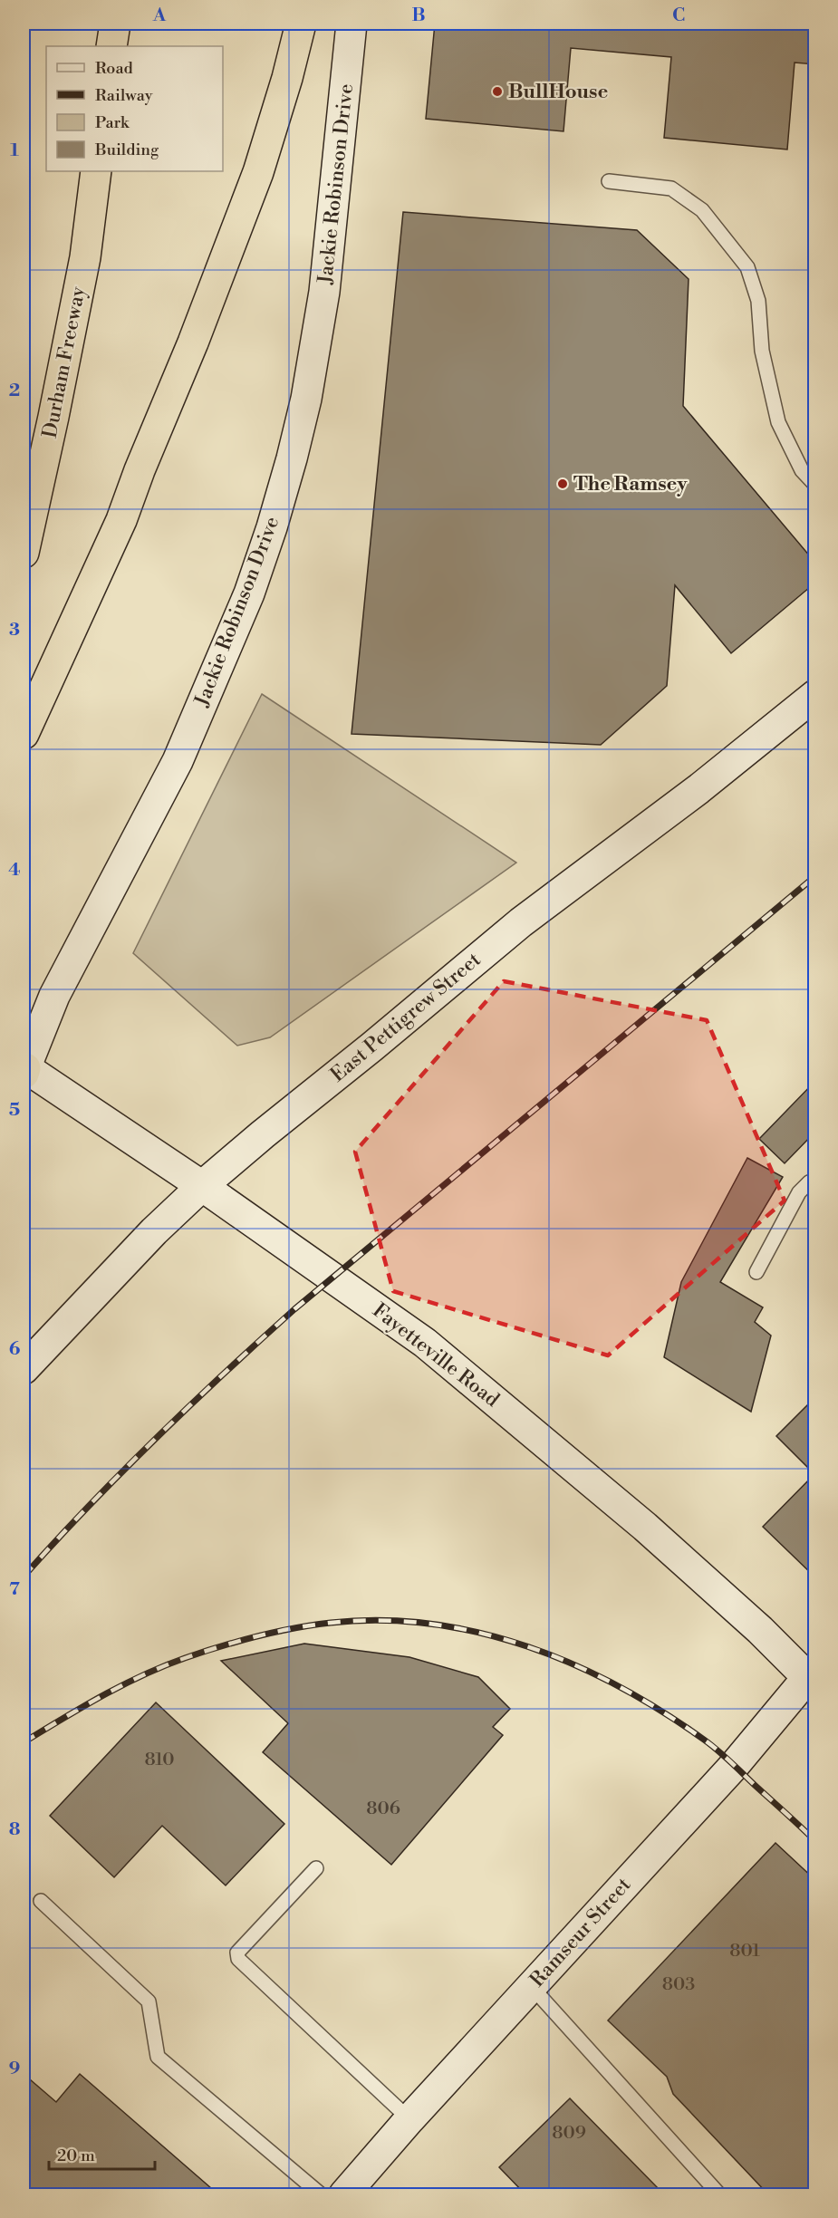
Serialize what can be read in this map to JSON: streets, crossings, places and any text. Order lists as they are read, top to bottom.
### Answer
{
  "streets": {
    "highway": ["Durham Freeway"],
    "street": [
      "Jackie Robinson Drive",
      "East Pettigrew Street",
      "Fayetteville Road",
      "Ramseur Street"
    ]
  },
  "crossings": [
    ["Jackie Robinson Drive", "Fayetteville Road"],
    ["East Pettigrew Street", "Fayetteville Road"],
    ["Fayetteville Road", "Ramseur Street"]
  ],
  "places": ["BullHouse", "The Ramsey"],
  "house_numbers": [
    "810",
    "806",
    "801",
    "803",
    "809"
  ],
  "legend": [
    "Road",
    "Railway",
    "Park",
    "Building"
  ],
  "scale_bar": "20 m",
  "grid": {
    "columns": ["A", "B", "C"],
    "rows": [
      "1",
      "2",
      "3",
      "4",
      "5",
      "6",
      "7",
      "8",
      "9"
    ]
  }
}
